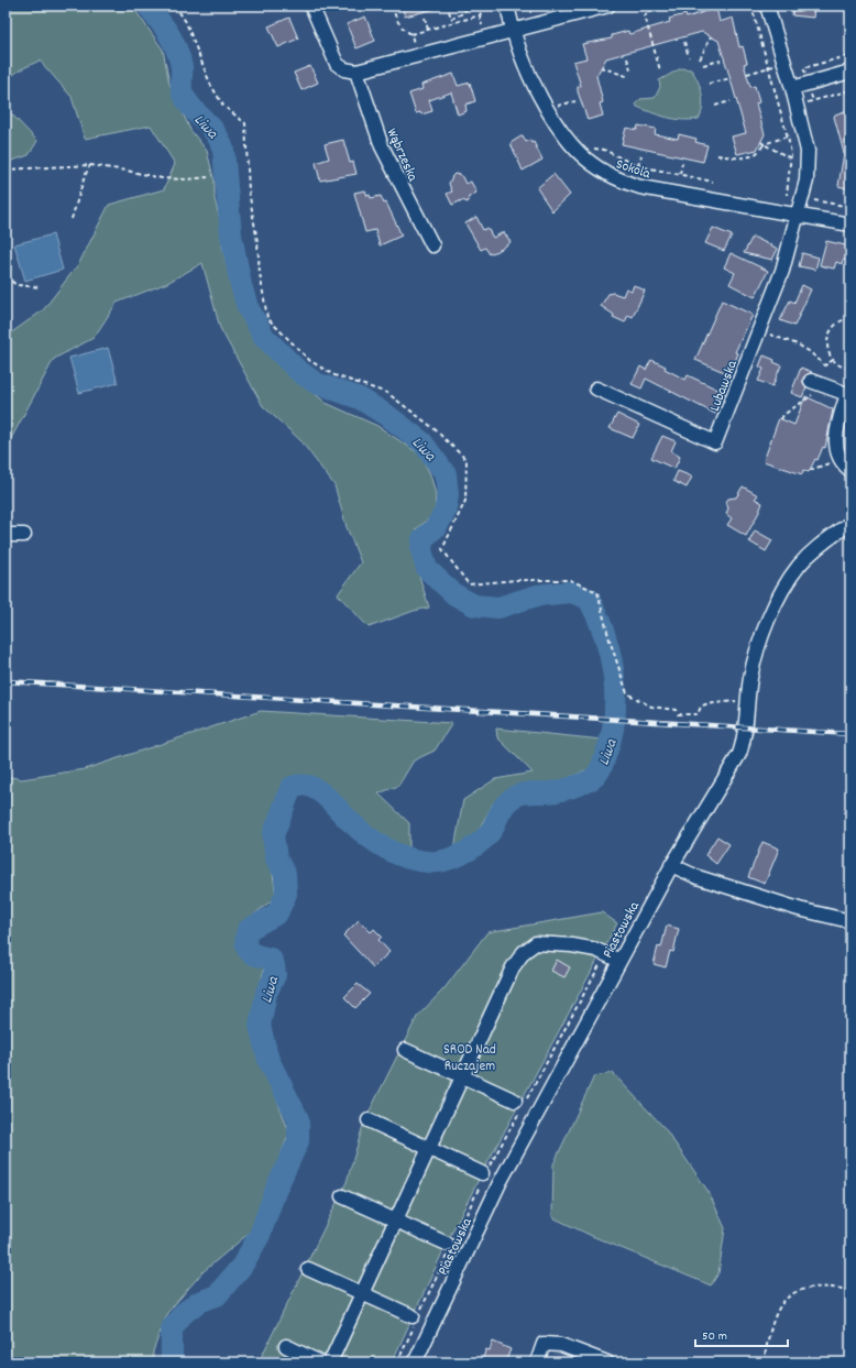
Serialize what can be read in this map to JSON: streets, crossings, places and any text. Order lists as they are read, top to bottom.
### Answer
{
  "streets": {
    "street": [
      "Wąbrzeska",
      "Sokola",
      "Lubawska",
      "Piastowska"
    ]
  },
  "crossings": [
    ["Sokola", "Lubawska"]
  ],
  "water": ["Liwa"],
  "parks": ["SROD Nad Ruczajem"],
  "scale_bar": "50 m"
}
